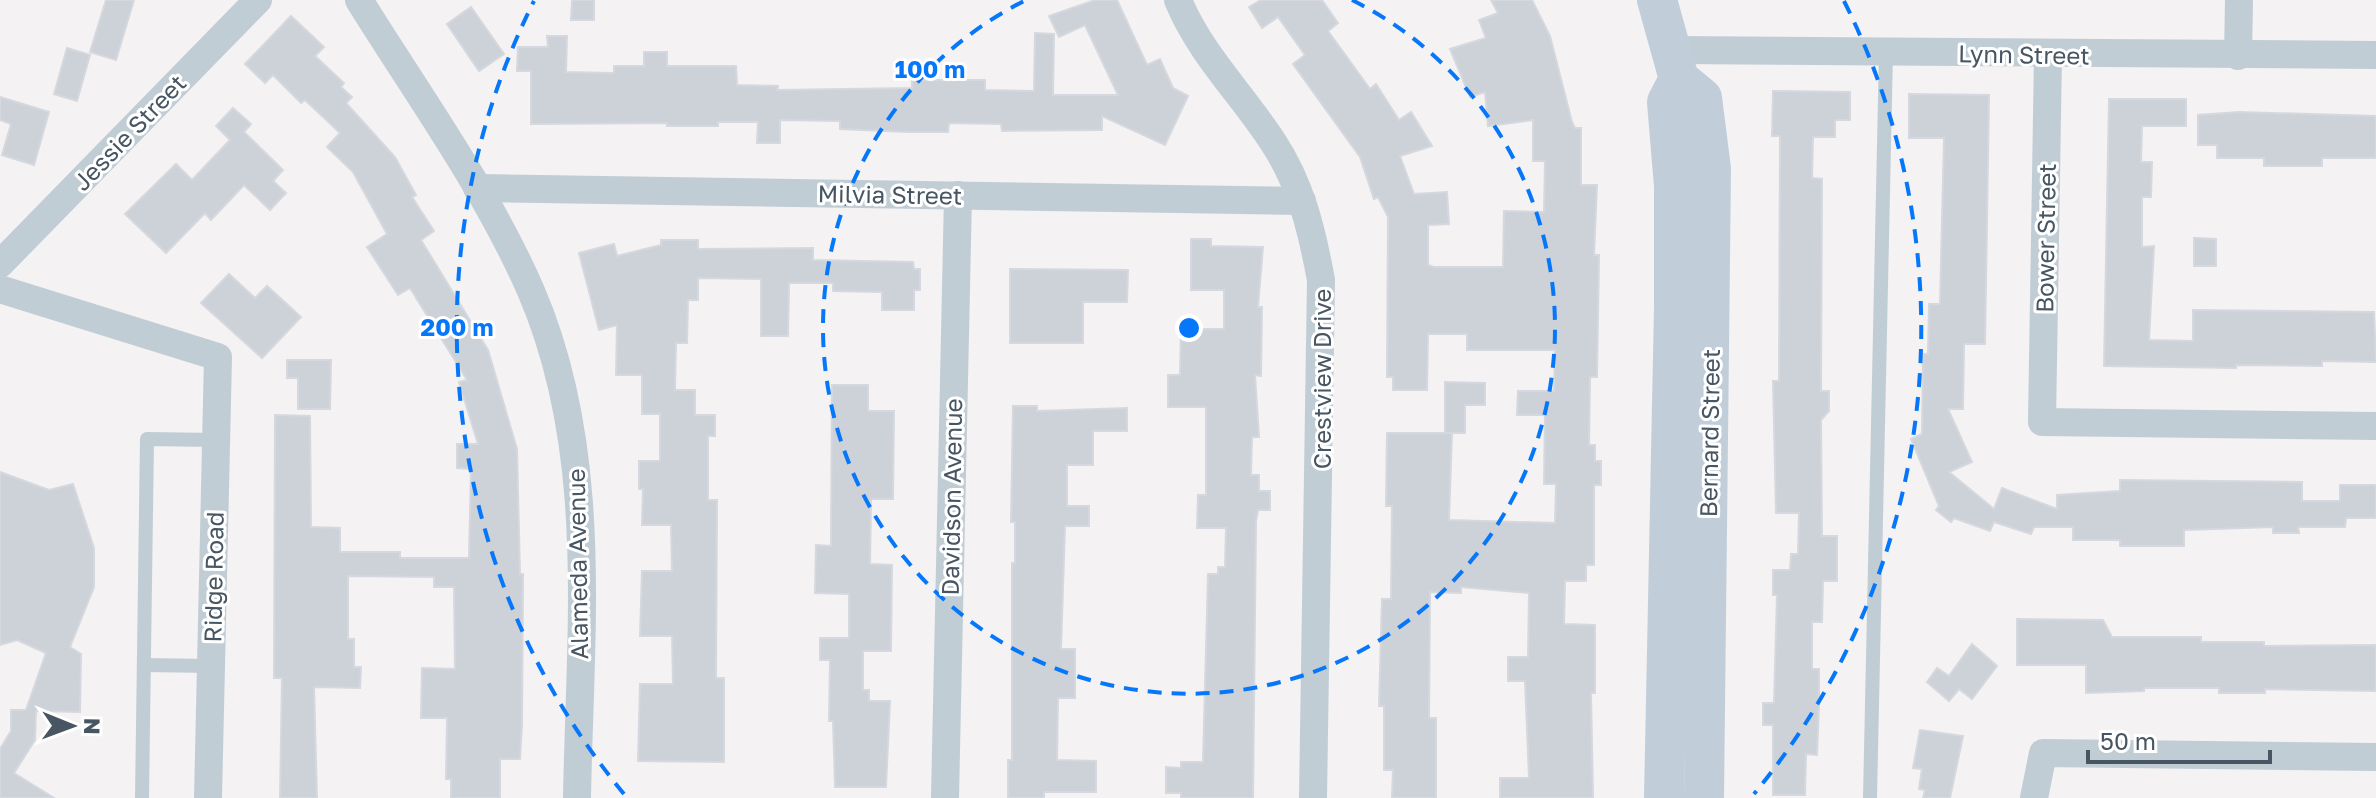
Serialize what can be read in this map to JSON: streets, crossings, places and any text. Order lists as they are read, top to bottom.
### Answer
{
  "streets": {
    "street": [
      "Lynn Street",
      "Jessie Street",
      "Milvia Street",
      "Bower Street",
      "Crestview Drive",
      "Bernard Street",
      "Davidson Avenue",
      "Alameda Avenue",
      "Ridge Road"
    ]
  },
  "crossings": [
    ["Lynn Street", "Bower Street"],
    ["Lynn Street", "Bernard Street"],
    ["Milvia Street", "Crestview Drive"],
    ["Milvia Street", "Davidson Avenue"],
    ["Milvia Street", "Alameda Avenue"]
  ],
  "scale_bar": "50 m",
  "north": "right",
  "rings": ["100 m", "200 m"]
}
